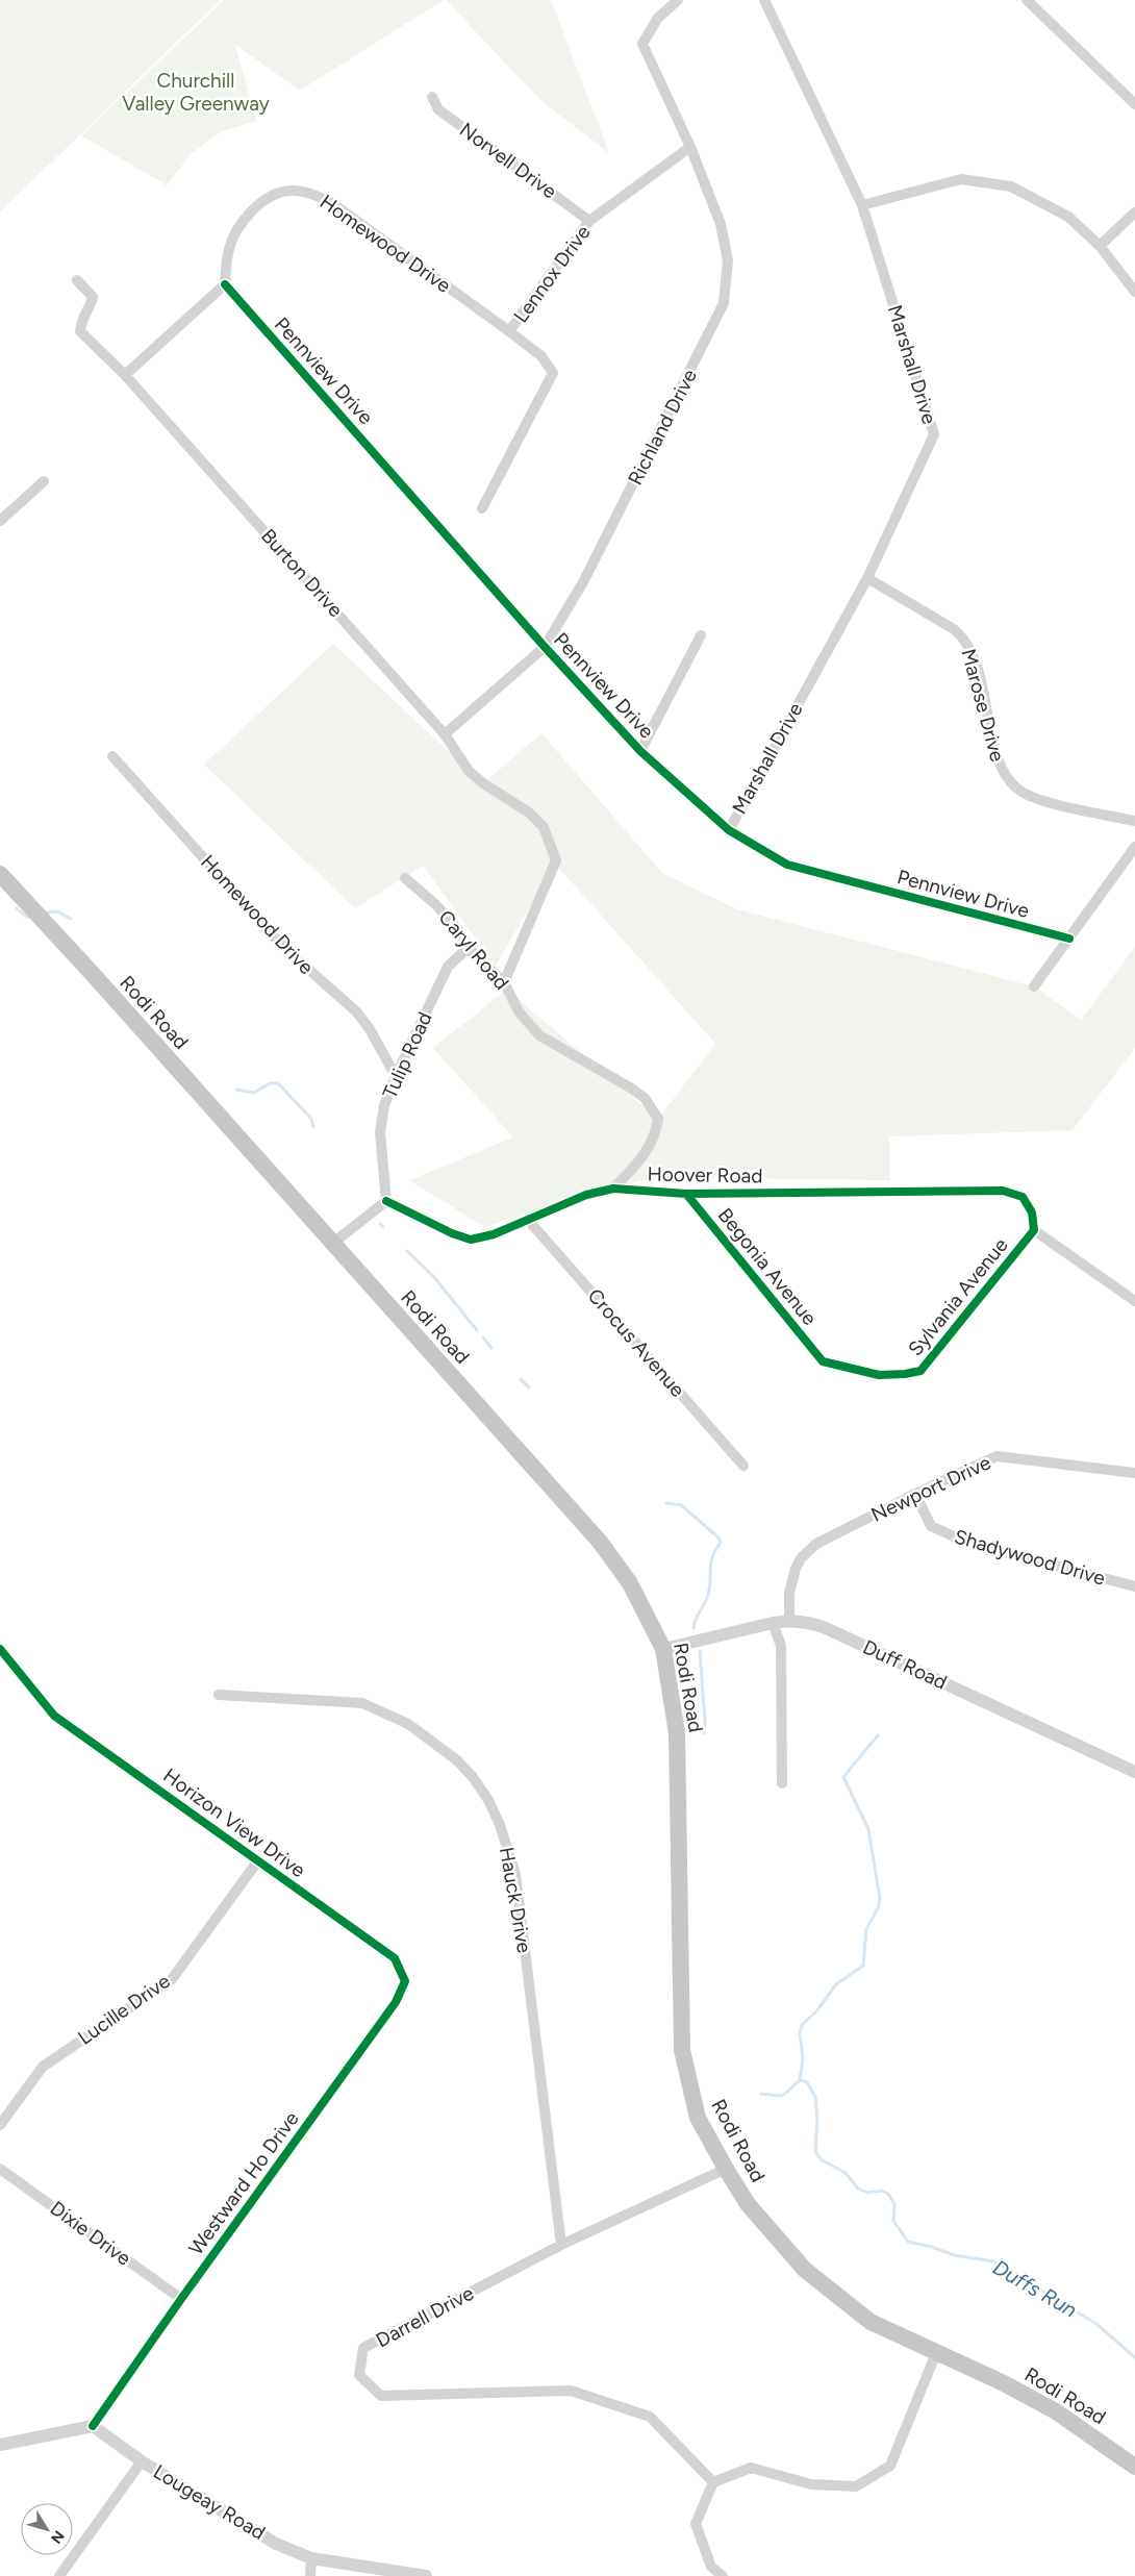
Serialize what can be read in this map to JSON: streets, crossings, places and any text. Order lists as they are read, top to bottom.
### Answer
{
  "streets": {
    "main road": ["Rodi Road"],
    "street": [
      "Norvell Drive",
      "Homewood Drive",
      "Lennox Drive",
      "Marshall Drive",
      "Pennview Drive",
      "Richland Drive",
      "Burton Drive",
      "Marose Drive",
      "Caryl Road",
      "Tulip Road",
      "Hoover Road",
      "Begonia Avenue",
      "Sylvania Avenue",
      "Crocus Avenue",
      "Newport Drive",
      "Shadywood Drive",
      "Duff Road",
      "Horizon View Drive",
      "Hauck Drive",
      "Lucille Drive",
      "Westward Ho Drive",
      "Dixie Drive",
      "Darrell Drive",
      "Lougeay Road"
    ]
  },
  "crossings": [
    ["Norvell Drive", "Lennox Drive"],
    ["Homewood Drive", "Lennox Drive"],
    ["Homewood Drive", "Pennview Drive"],
    ["Homewood Drive", "Tulip Road"],
    ["Lennox Drive", "Richland Drive"],
    ["Marshall Drive", "Pennview Drive"],
    ["Marshall Drive", "Marose Drive"],
    ["Pennview Drive", "Richland Drive"],
    ["Richland Drive", "Burton Drive"],
    ["Burton Drive", "Caryl Road"],
    ["Caryl Road", "Tulip Road"],
    ["Caryl Road", "Hoover Road"],
    ["Rodi Road", "Duff Road"],
    ["Rodi Road", "Darrell Drive"],
    ["Tulip Road", "Hoover Road"],
    ["Hoover Road", "Begonia Avenue"],
    ["Hoover Road", "Sylvania Avenue"],
    ["Hoover Road", "Crocus Avenue"],
    ["Begonia Avenue", "Sylvania Avenue"],
    ["Newport Drive", "Shadywood Drive"],
    ["Newport Drive", "Duff Road"],
    ["Horizon View Drive", "Lucille Drive"],
    ["Horizon View Drive", "Westward Ho Drive"],
    ["Hauck Drive", "Darrell Drive"],
    ["Westward Ho Drive", "Dixie Drive"],
    ["Westward Ho Drive", "Lougeay Road"]
  ],
  "water": ["Duffs Run"],
  "parks": ["Churchill Valley Greenway"],
  "north": "bottom right"
}
